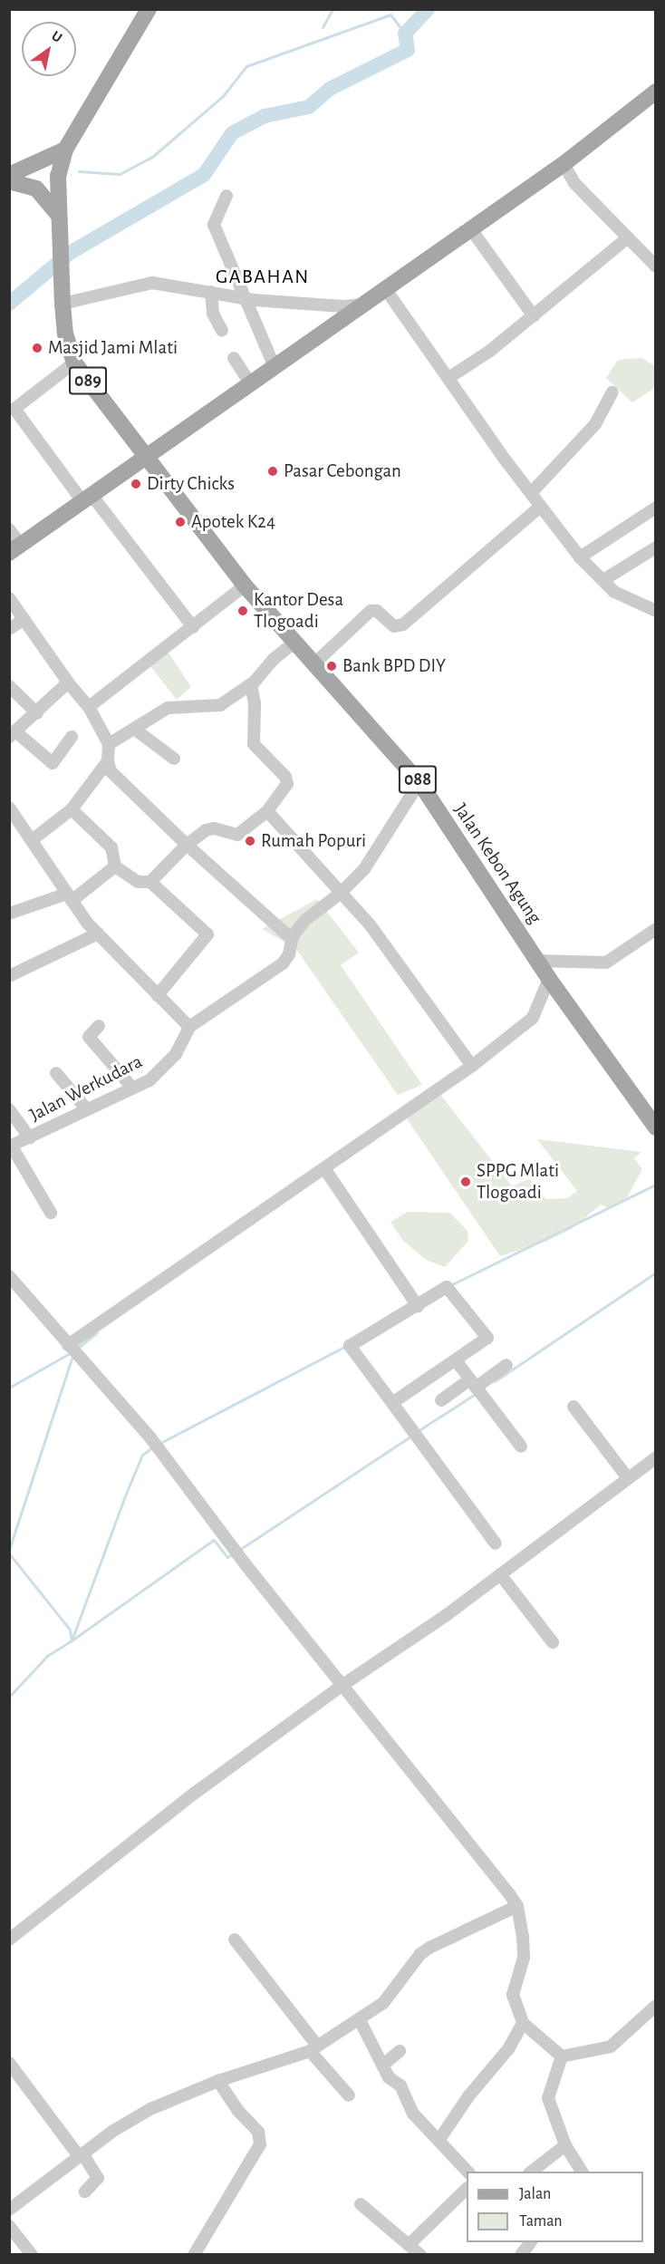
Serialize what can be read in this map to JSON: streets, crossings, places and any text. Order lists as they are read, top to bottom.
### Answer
{
  "streets": {
    "main road": ["089", "088", "Jalan Kebon Agung"],
    "street": ["Jalan Werkudara"]
  },
  "crossings": [
    ["089", "Jalan Kebon Agung"]
  ],
  "districts": ["GABAHAN"],
  "places": [
    "Masjid Jami Mlati",
    "Pasar Cebongan",
    "Dirty Chicks",
    "Apotek K24",
    "Kantor Desa Tlogoadi",
    "Bank BPD DIY",
    "Rumah Popuri",
    "SPPG Mlati Tlogoadi"
  ],
  "legend": ["Jalan", "Taman"],
  "north": "top right"
}
